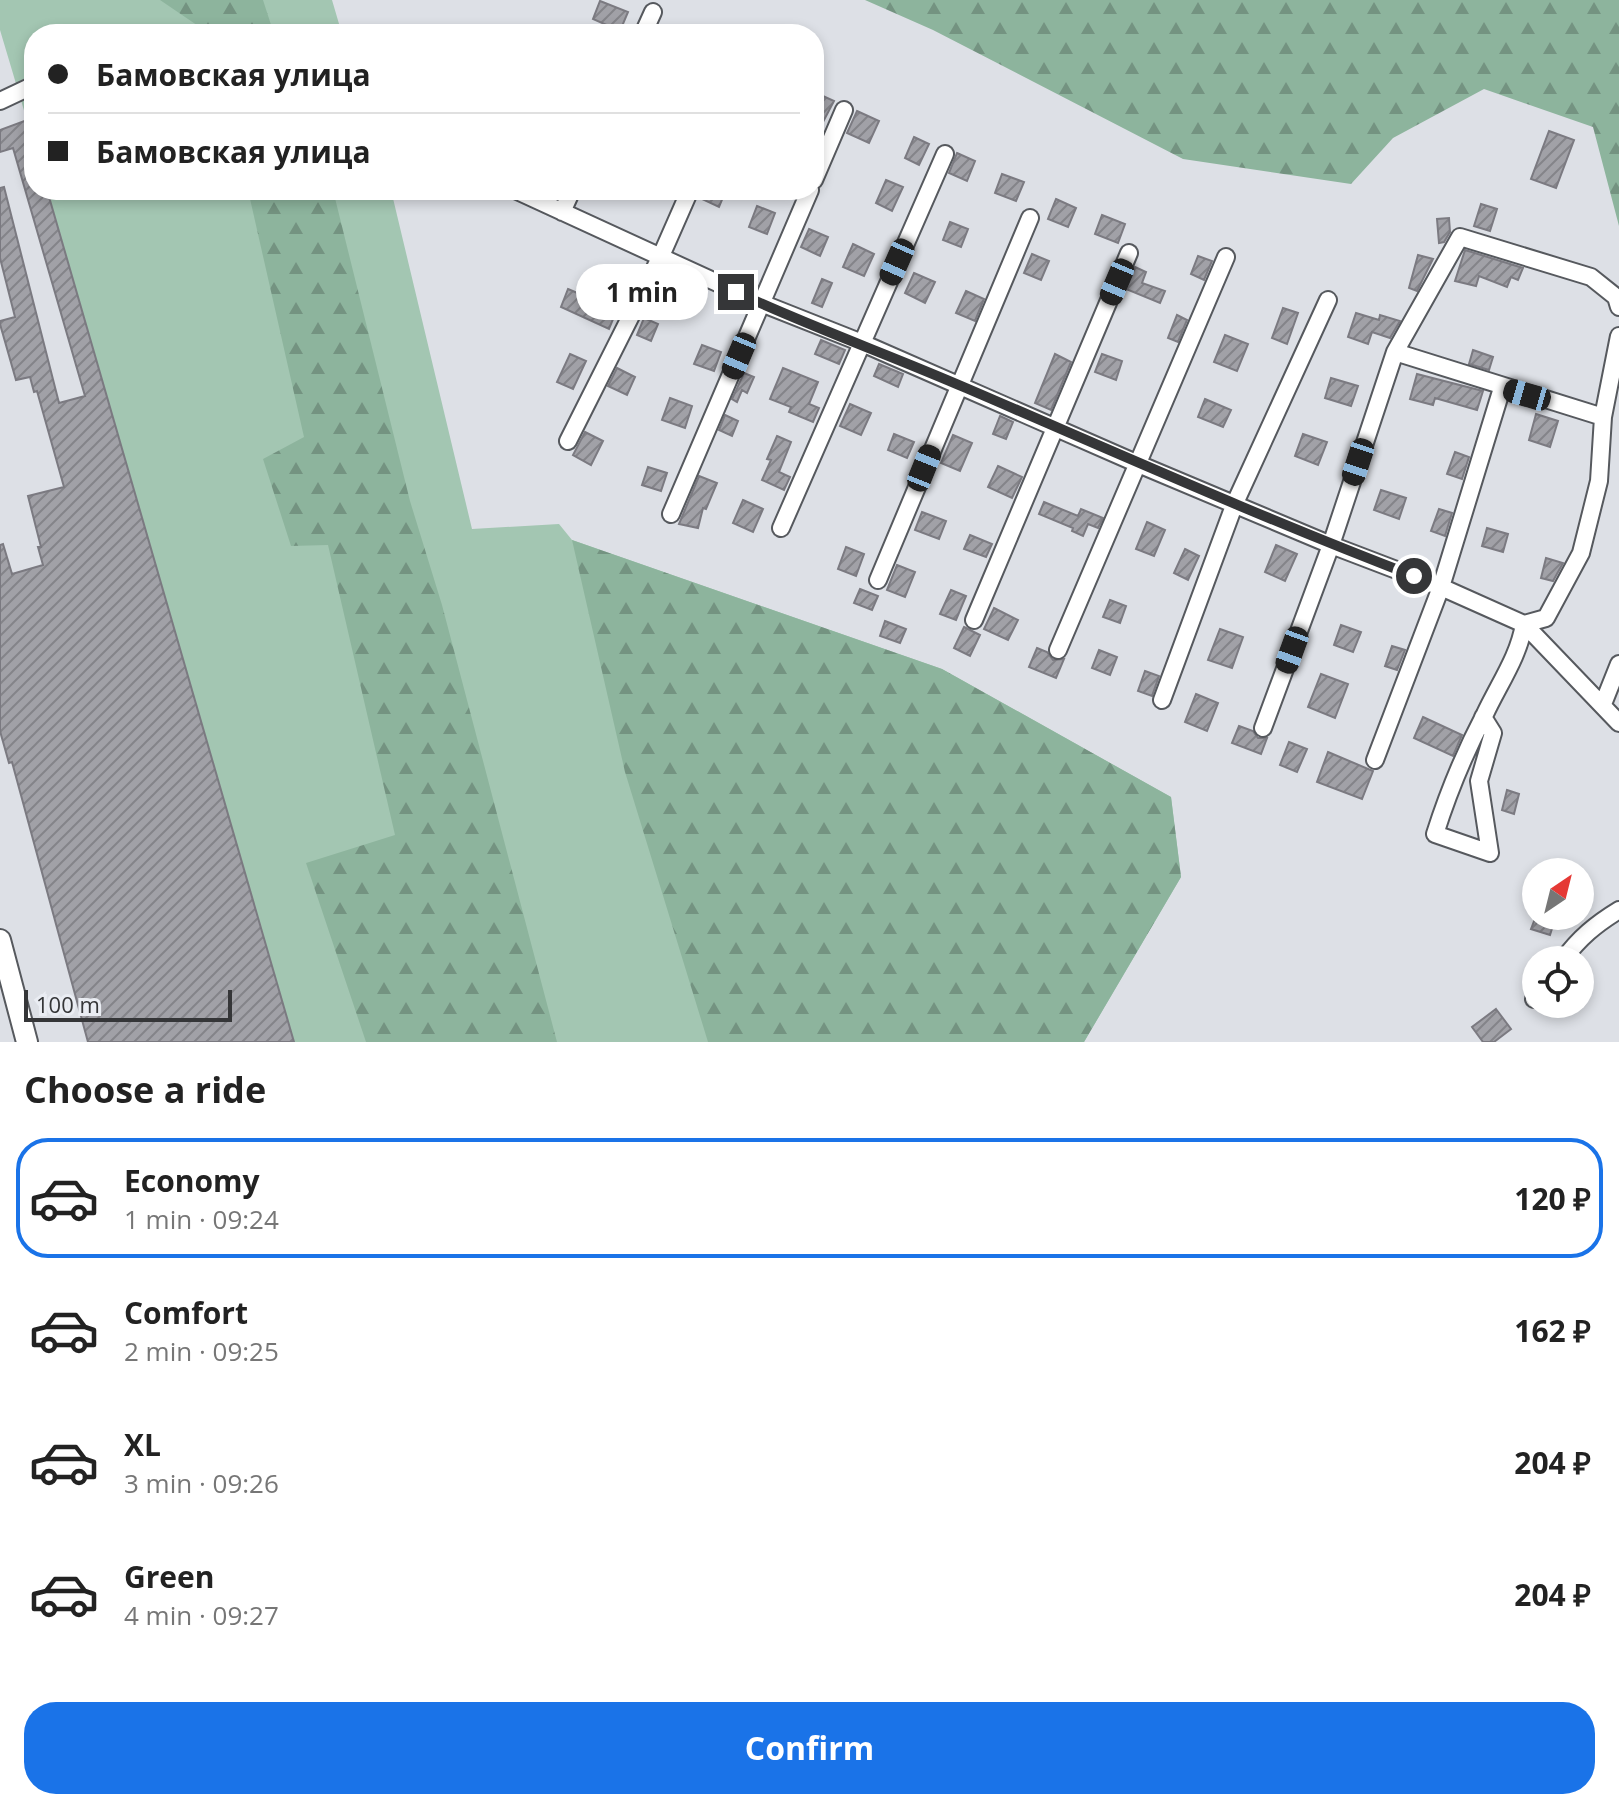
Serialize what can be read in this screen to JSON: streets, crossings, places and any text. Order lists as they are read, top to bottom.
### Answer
{
  "scale_bar": "100 m",
  "north": "top right",
  "page": {
    "banner": ["Бамовская улица", "Бамовская улица"],
    "bubble": "1 min",
    "scale": "100 m",
    "heading": "Choose a ride",
    "list": [
      {
        "name": "Economy",
        "note": "1 min · 09:24",
        "value": "120 ₽"
      },
      {
        "name": "Comfort",
        "note": "2 min · 09:25",
        "value": "162 ₽"
      },
      {
        "name": "XL",
        "note": "3 min · 09:26",
        "value": "204 ₽"
      },
      {
        "name": "Green",
        "note": "4 min · 09:27",
        "value": "204 ₽"
      }
    ],
    "buttons": "Confirm"
  }
}
